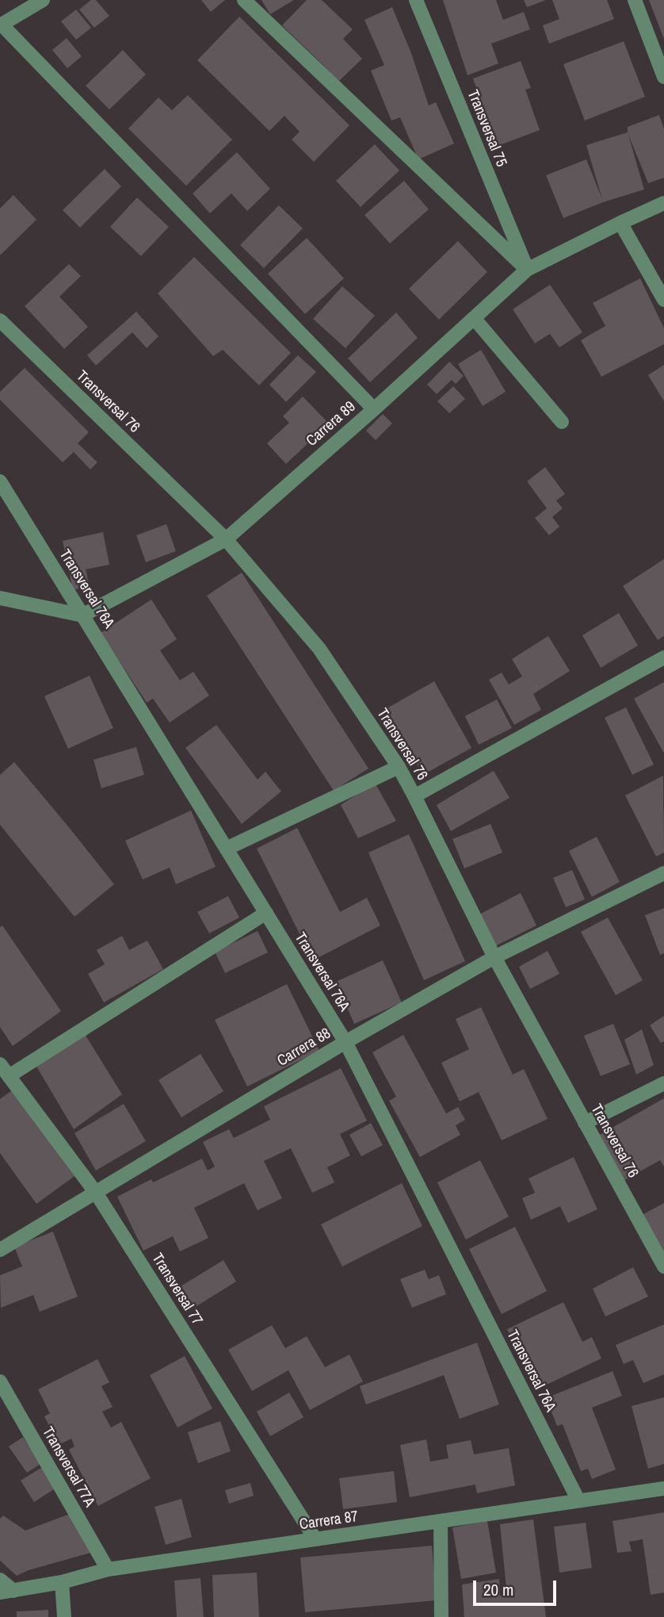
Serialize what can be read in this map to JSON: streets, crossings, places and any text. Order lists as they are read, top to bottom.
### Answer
{
  "streets": {
    "street": [
      "Transversal 75",
      "Transversal 76",
      "Carrera 89",
      "Transversal 76A",
      "Carrera 88",
      "Transversal 77",
      "Transversal 77A",
      "Carrera 87"
    ]
  },
  "crossings": [
    ["Transversal 75", "Carrera 89"],
    ["Transversal 76", "Carrera 89"],
    ["Transversal 76", "Carrera 88"],
    ["Carrera 89", "Transversal 76A"],
    ["Transversal 76A", "Carrera 88"],
    ["Transversal 76A", "Carrera 87"],
    ["Carrera 88", "Transversal 77"],
    ["Transversal 77", "Carrera 87"],
    ["Transversal 77A", "Carrera 87"]
  ],
  "scale_bar": "20 m"
}
